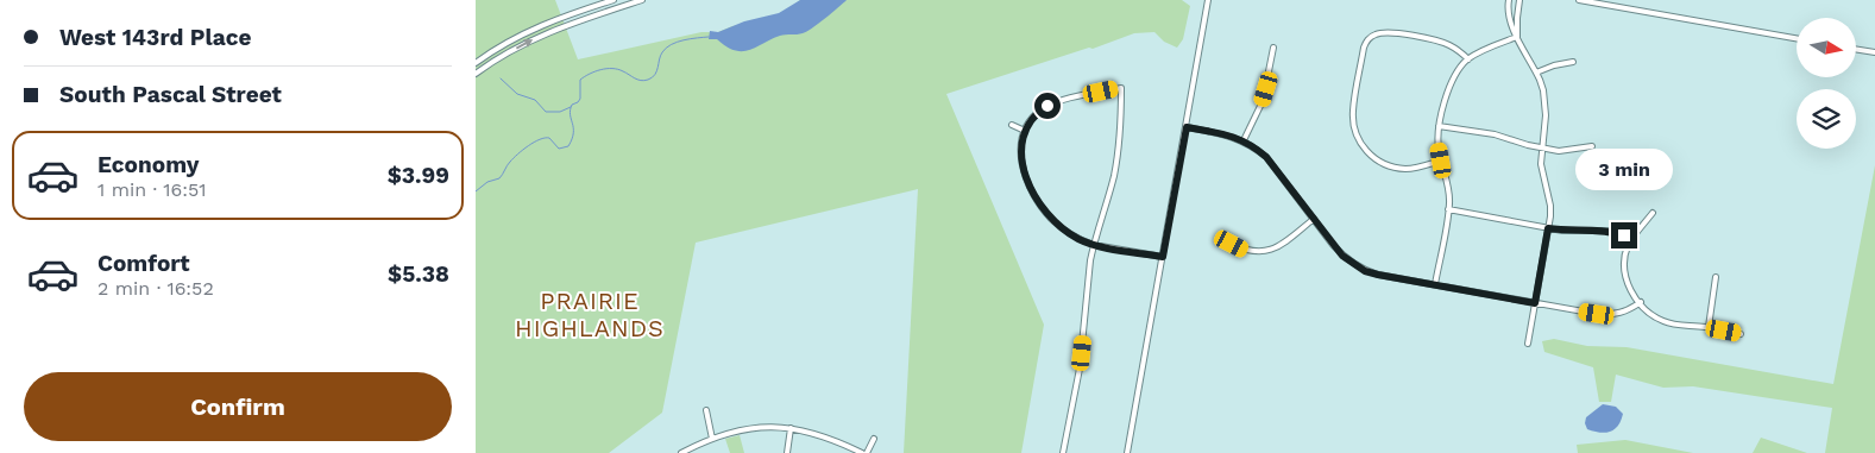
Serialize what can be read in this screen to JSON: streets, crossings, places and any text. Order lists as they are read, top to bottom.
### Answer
{
  "districts": ["PRAIRIE HIGHLANDS"],
  "north": "right",
  "page": {
    "banner": ["West 143rd Place", "South Pascal Street"],
    "list": [
      {
        "name": "Economy",
        "note": "1 min · 16:51",
        "value": "$3.99"
      },
      {
        "name": "Comfort",
        "note": "2 min · 16:52",
        "value": "$5.38"
      }
    ],
    "bubble": "3 min",
    "buttons": "Confirm"
  }
}
